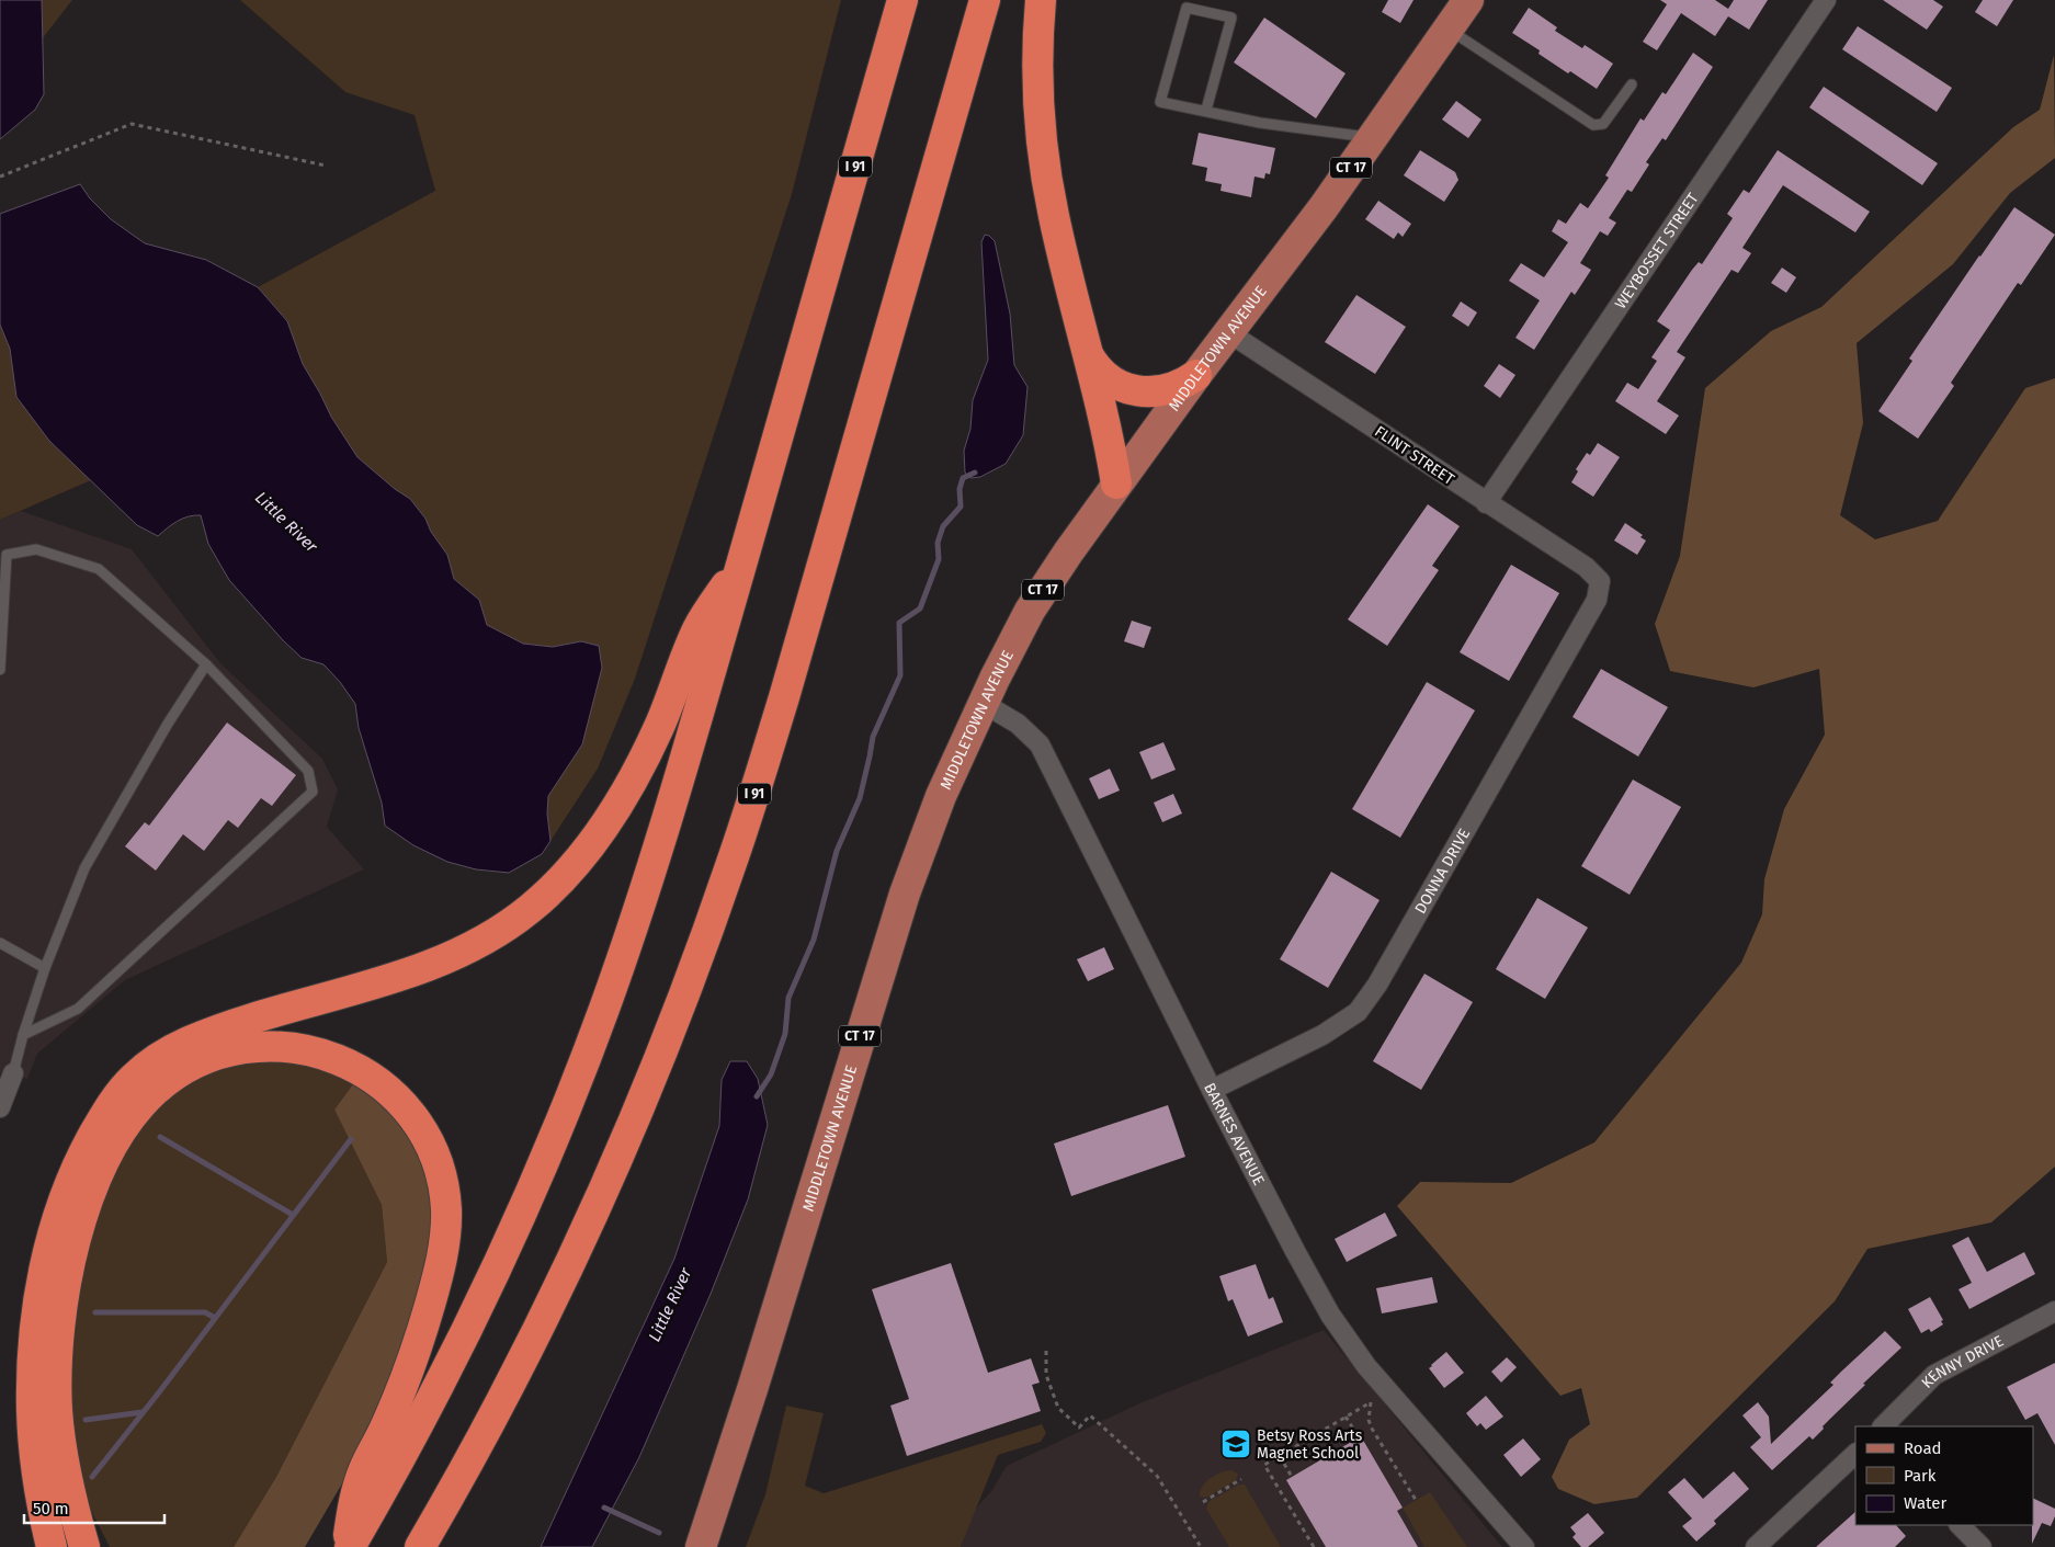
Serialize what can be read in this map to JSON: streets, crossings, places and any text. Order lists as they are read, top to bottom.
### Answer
{
  "streets": {
    "highway": ["I 91"],
    "main road": ["CT 17", "MIDDLETOWN AVENUE"],
    "street": [
      "WEYBOSSET STREET",
      "FLINT STREET",
      "DONNA DRIVE",
      "BARNES AVENUE",
      "KENNY DRIVE"
    ]
  },
  "crossings": [
    ["WEYBOSSET STREET", "FLINT STREET"],
    ["MIDDLETOWN AVENUE", "FLINT STREET"],
    ["MIDDLETOWN AVENUE", "BARNES AVENUE"],
    ["FLINT STREET", "DONNA DRIVE"],
    ["DONNA DRIVE", "BARNES AVENUE"]
  ],
  "water": ["Little River"],
  "places": {
    "school or university": ["Betsy Ross Arts Magnet School"]
  },
  "legend": ["Road", "Park", "Water"],
  "scale_bar": "50 m"
}
